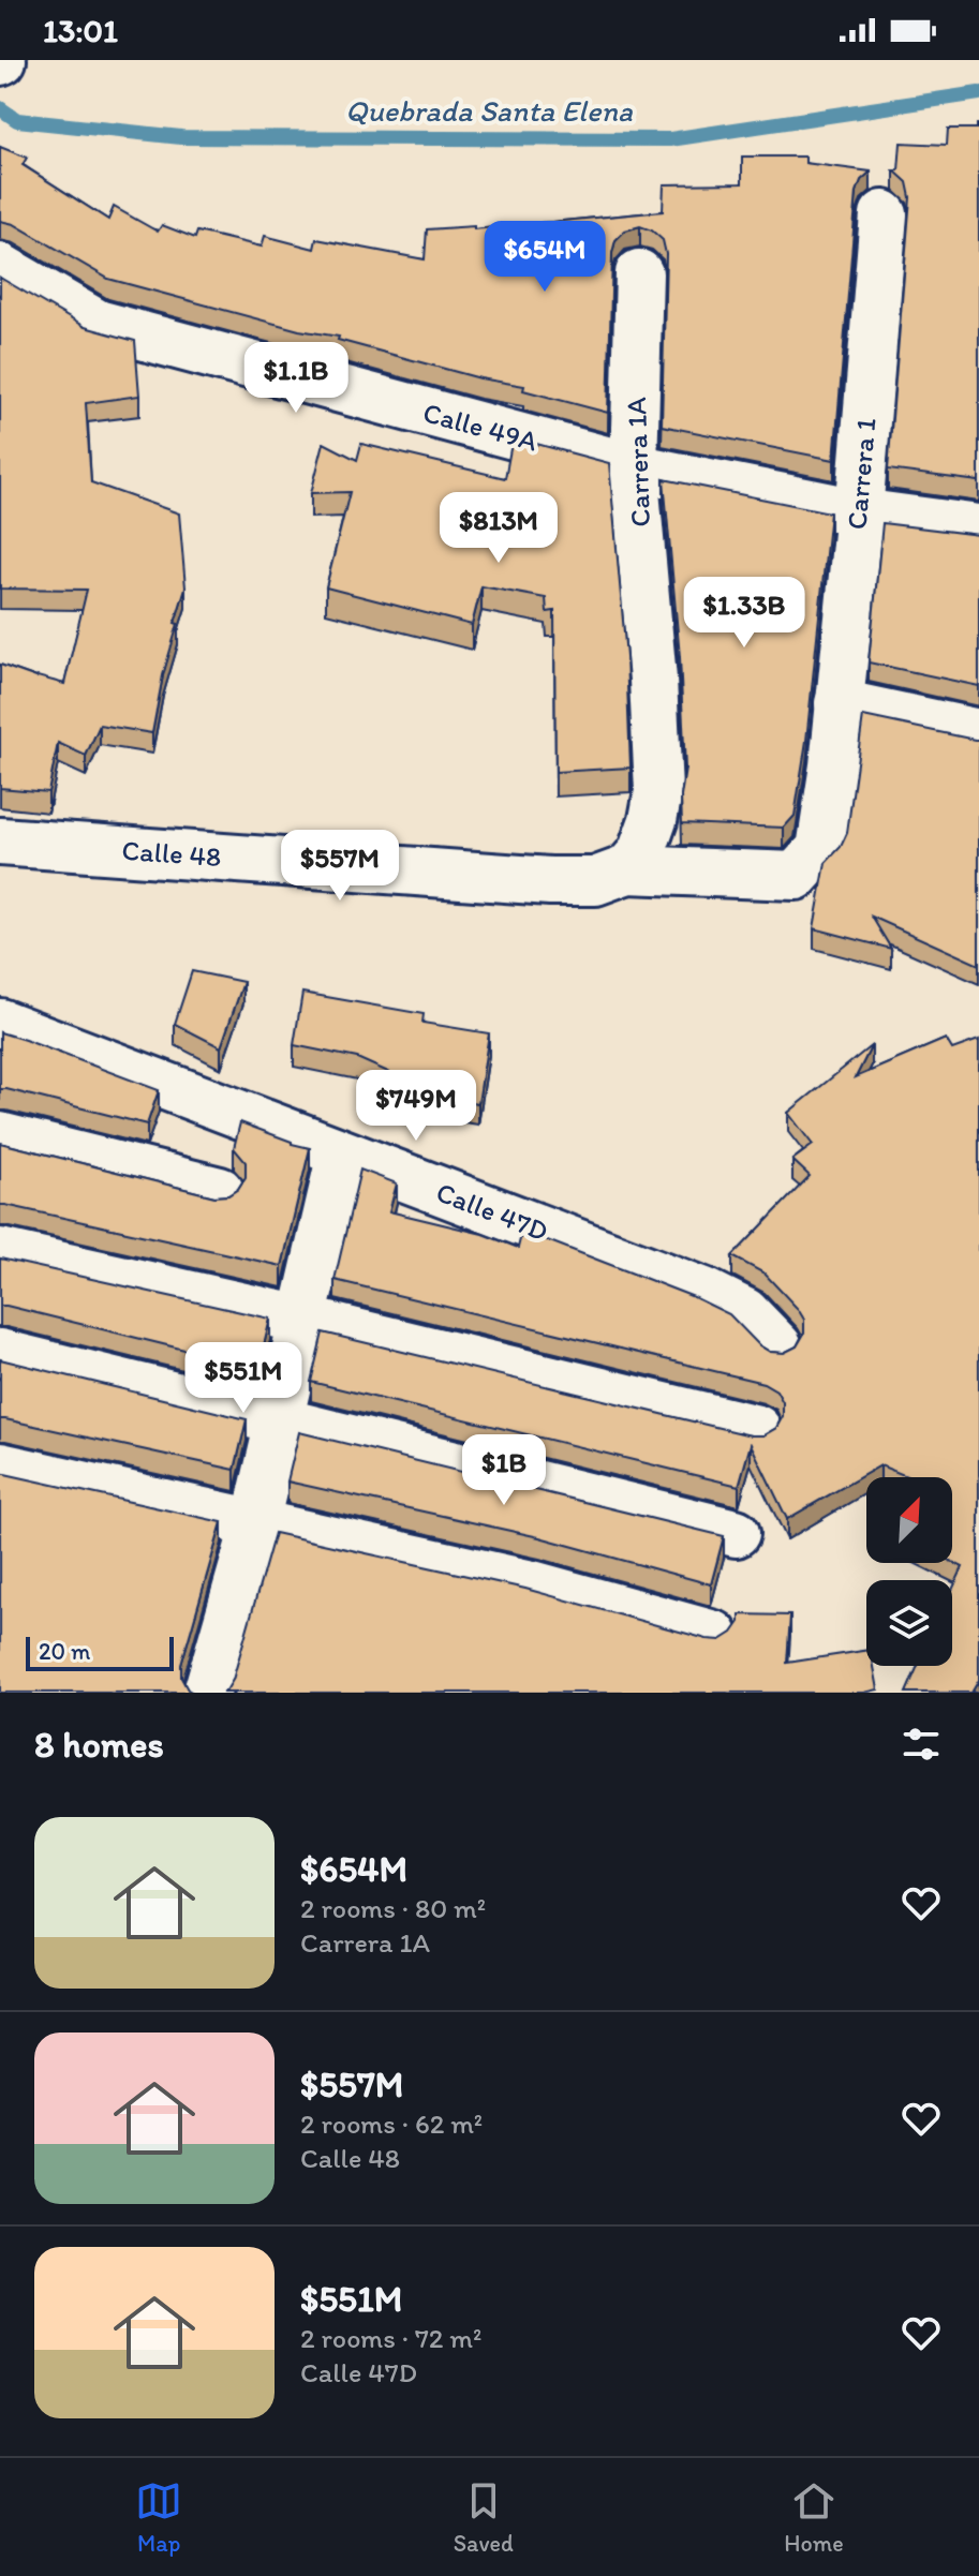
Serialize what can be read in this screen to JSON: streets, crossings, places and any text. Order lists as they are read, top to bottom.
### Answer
{
  "streets": {
    "street": [
      "Calle 49A",
      "Carrera 1A",
      "Carrera 1",
      "Calle 48",
      "Calle 47D"
    ]
  },
  "crossings": [
    ["Calle 49A", "Carrera 1A"],
    ["Calle 49A", "Carrera 1"],
    ["Carrera 1A", "Calle 48"],
    ["Carrera 1", "Calle 48"]
  ],
  "water": ["Quebrada Santa Elena"],
  "scale_bar": "20 m",
  "north": "top right",
  "page": {
    "status": "13:01",
    "price": [
      "$654M",
      "$1.1B",
      "$813M",
      "$1.33B",
      "$557M",
      "$749M",
      "$551M",
      "$1B"
    ],
    "scale": "20 m",
    "heading": "8 homes",
    "list": [
      {
        "name": "$654M",
        "note": "2 rooms · 80 m² · Carrera 1A"
      },
      {
        "name": "$557M",
        "note": "2 rooms · 62 m² · Calle 48"
      },
      {
        "name": "$551M",
        "note": "2 rooms · 72 m² · Calle 47D"
      }
    ],
    "tabs": ["Map", "Saved", "Home"]
  }
}
